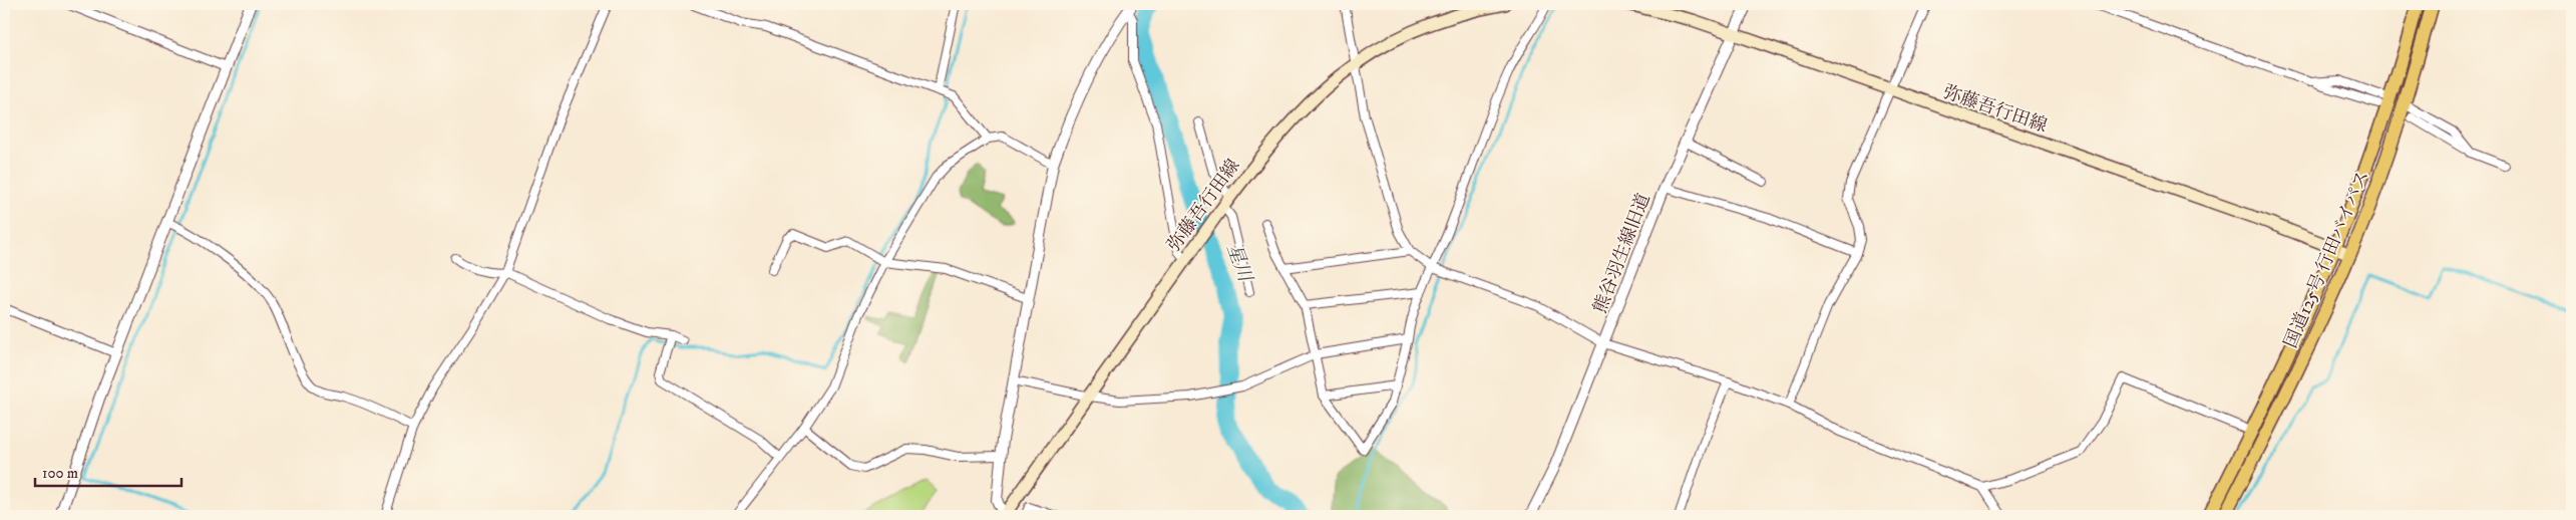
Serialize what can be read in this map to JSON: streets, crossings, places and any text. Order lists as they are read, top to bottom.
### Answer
{
  "streets": {
    "highway": ["国道125号 行田バイパス"],
    "main road": ["弥藤吾行田線"],
    "street": ["熊谷羽生線旧道"]
  },
  "crossings": [
    ["弥藤吾行田線", "熊谷羽生線旧道"],
    ["弥藤吾行田線", "国道125号 行田バイパス"]
  ],
  "water": ["星川"],
  "scale_bar": "100 m"
}
